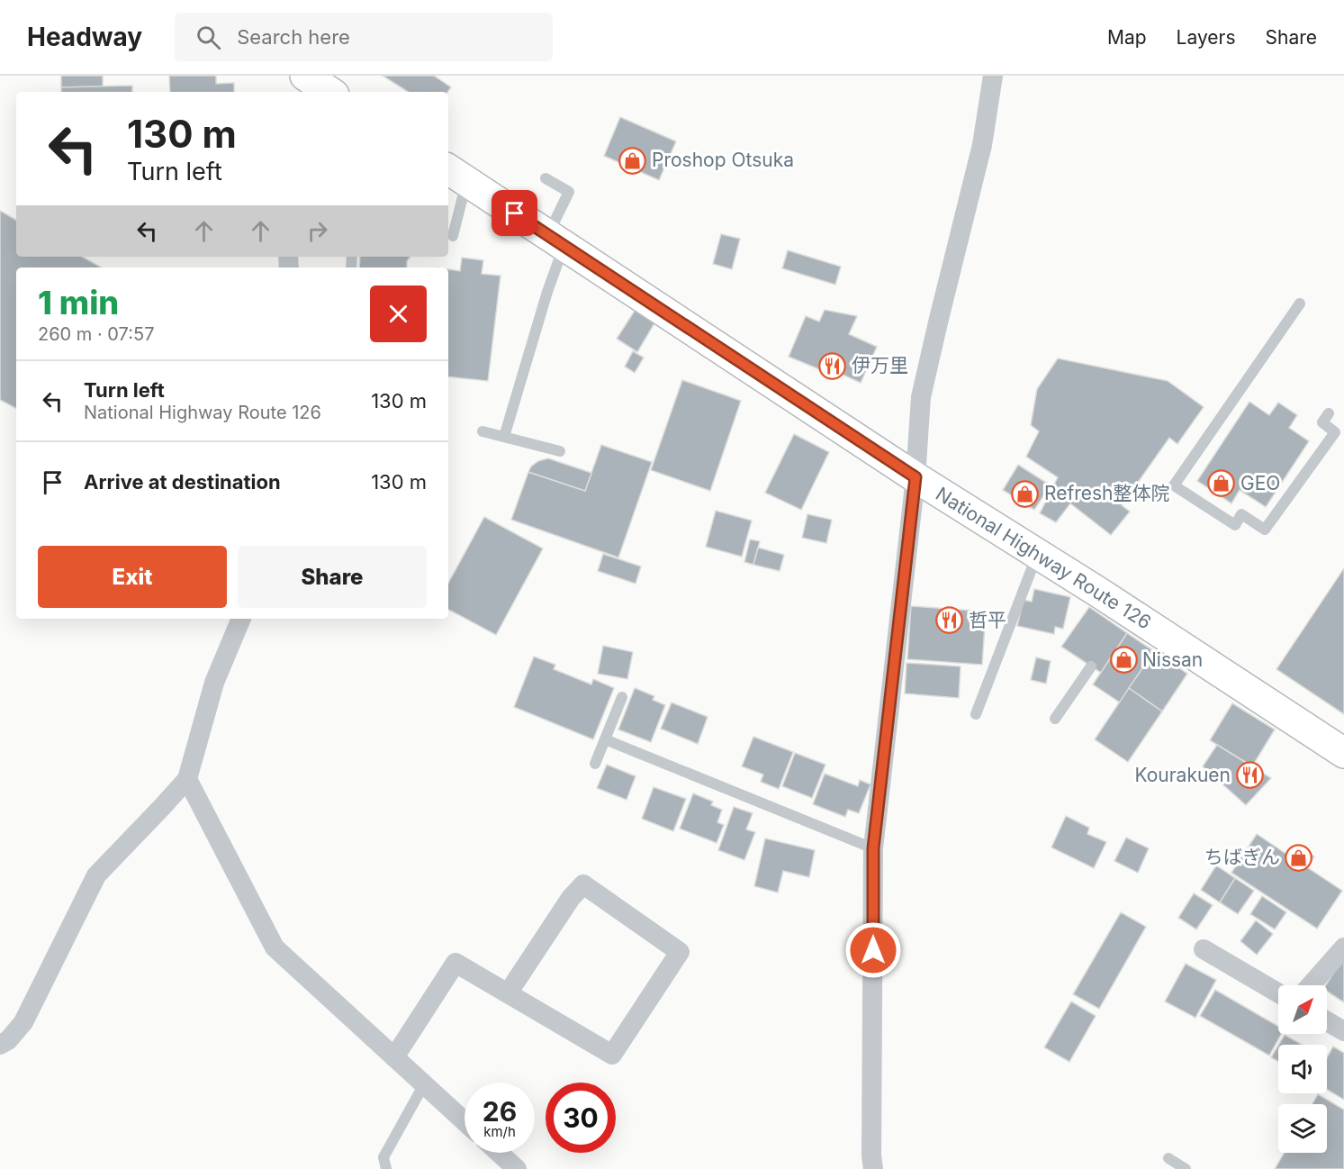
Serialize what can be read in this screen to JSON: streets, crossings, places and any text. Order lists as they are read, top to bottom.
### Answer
{
  "streets": {
    "highway": ["National Highway Route 126"]
  },
  "places": {
    "shop": [
      "Proshop Otsuka",
      "GEO",
      "Refresh整体院",
      "Nissan",
      "ちばぎん"
    ],
    "restaurant": ["伊万里", "哲平", "Kourakuen"]
  },
  "north": "top right",
  "page": {
    "header": "Headway",
    "search": "Search here",
    "nav": ["Map", "Layers", "Share"],
    "turn": ["130 m", "Turn left"],
    "heading": ["1 min", "260 m · 07:57"],
    "list": [
      {
        "name": "Turn left",
        "note": "National Highway Route 126",
        "value": "130 m"
      },
      {
        "name": "Arrive at destination",
        "value": "130 m"
      }
    ],
    "buttons": ["Exit", "Share"],
    "speed": "26 km/h",
    "limit": "30"
  }
}
